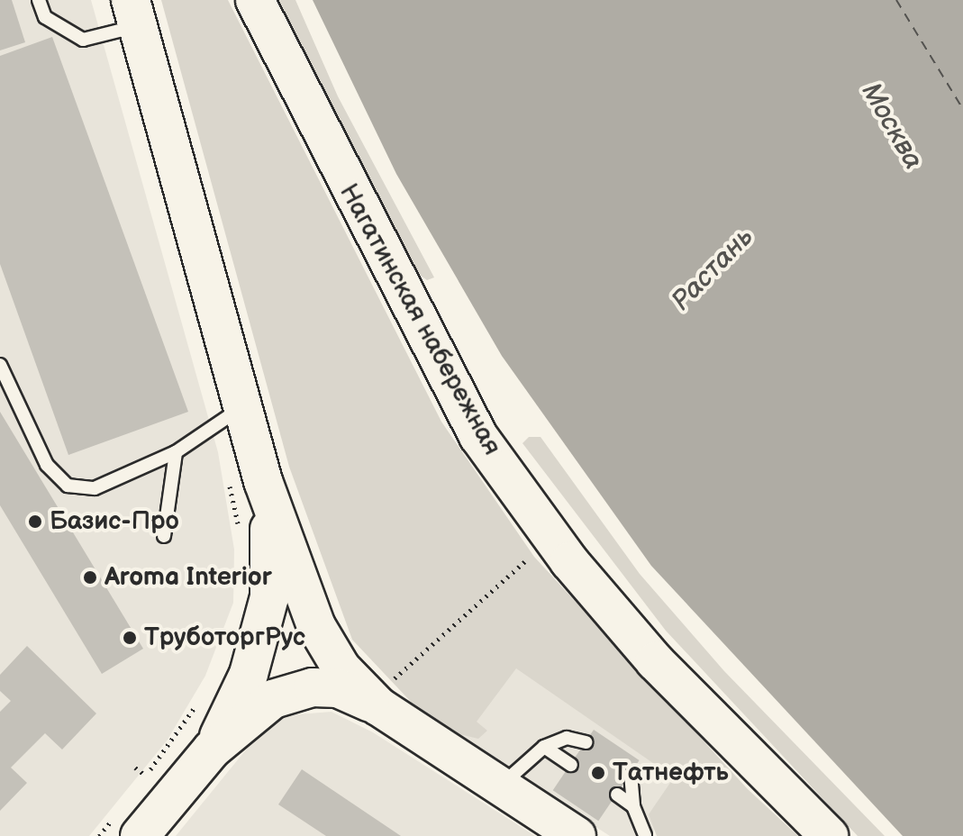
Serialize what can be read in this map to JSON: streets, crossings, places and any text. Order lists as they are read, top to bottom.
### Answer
{
  "streets": {
    "main road": ["Нагатинская набережная"]
  },
  "water": ["Москва", "Растань"],
  "places": [
    "Базис-Про",
    "Aroma Interior",
    "ТруботоргРус",
    "Татнефть"
  ]
}
